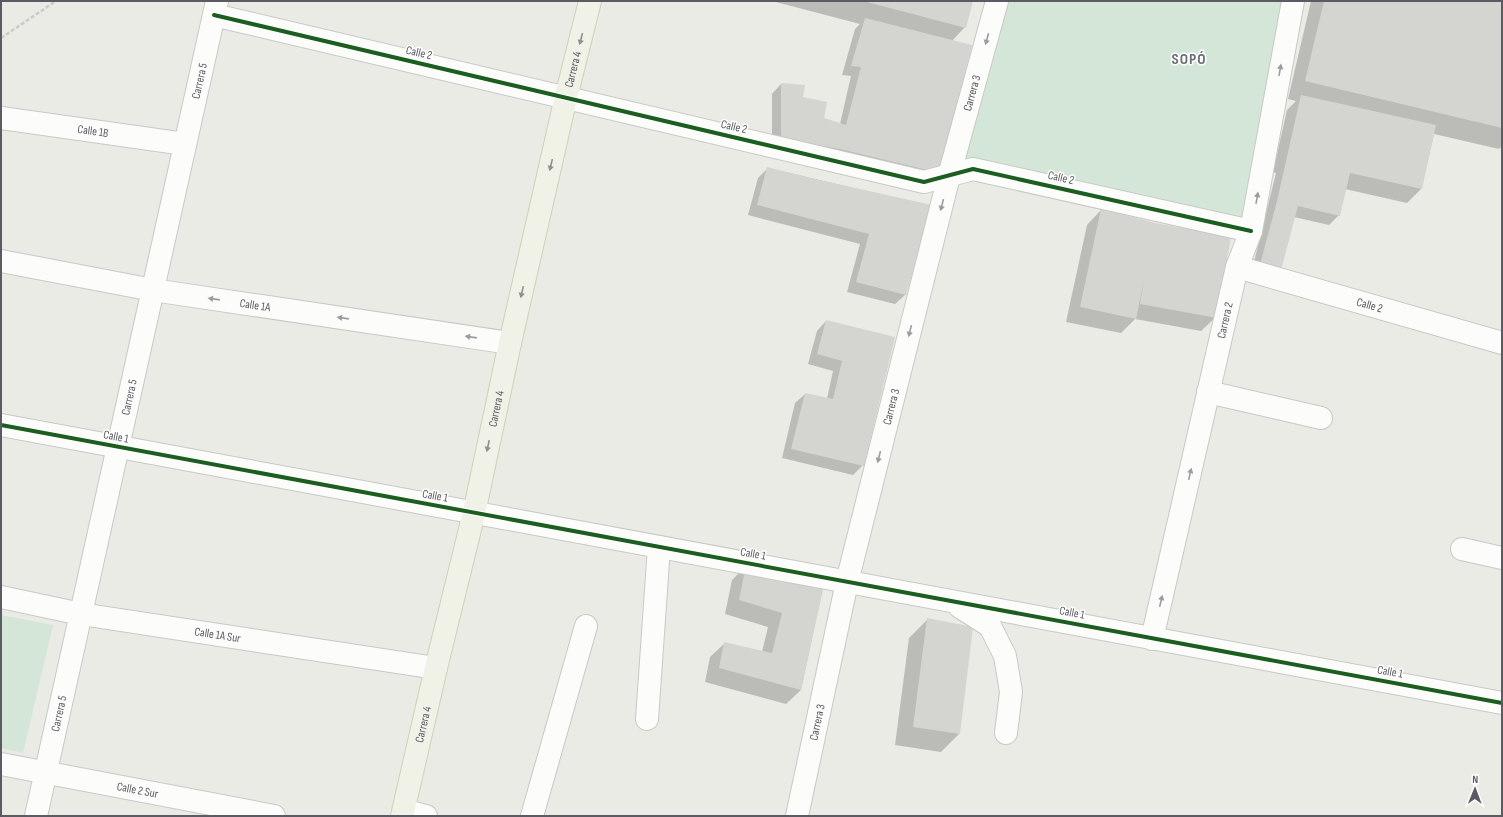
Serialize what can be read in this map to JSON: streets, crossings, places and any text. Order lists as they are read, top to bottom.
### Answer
{
  "streets": {
    "main road": ["Carrera 4"],
    "street": [
      "Calle 2",
      "Carrera 5",
      "Carrera 3",
      "Calle 1B",
      "Calle 1A",
      "Carrera 2",
      "Calle 1",
      "Calle 1A Sur",
      "Calle 2 Sur"
    ]
  },
  "crossings": [
    ["Calle 2", "Carrera 4"],
    ["Calle 2", "Carrera 5"],
    ["Calle 2", "Carrera 3"],
    ["Calle 2", "Carrera 2"],
    ["Carrera 4", "Calle 1A"],
    ["Carrera 4", "Calle 1"],
    ["Carrera 4", "Calle 1A Sur"],
    ["Carrera 5", "Calle 1B"],
    ["Carrera 5", "Calle 1A"],
    ["Carrera 5", "Calle 1"],
    ["Carrera 5", "Calle 1A Sur"],
    ["Carrera 5", "Calle 2 Sur"],
    ["Carrera 3", "Calle 1"],
    ["Carrera 2", "Calle 1"]
  ],
  "one_way": [
    "Carrera 4",
    "Carrera 3",
    "Calle 1A",
    "Carrera 2"
  ],
  "districts": ["SOPÓ"],
  "north": "top"
}
